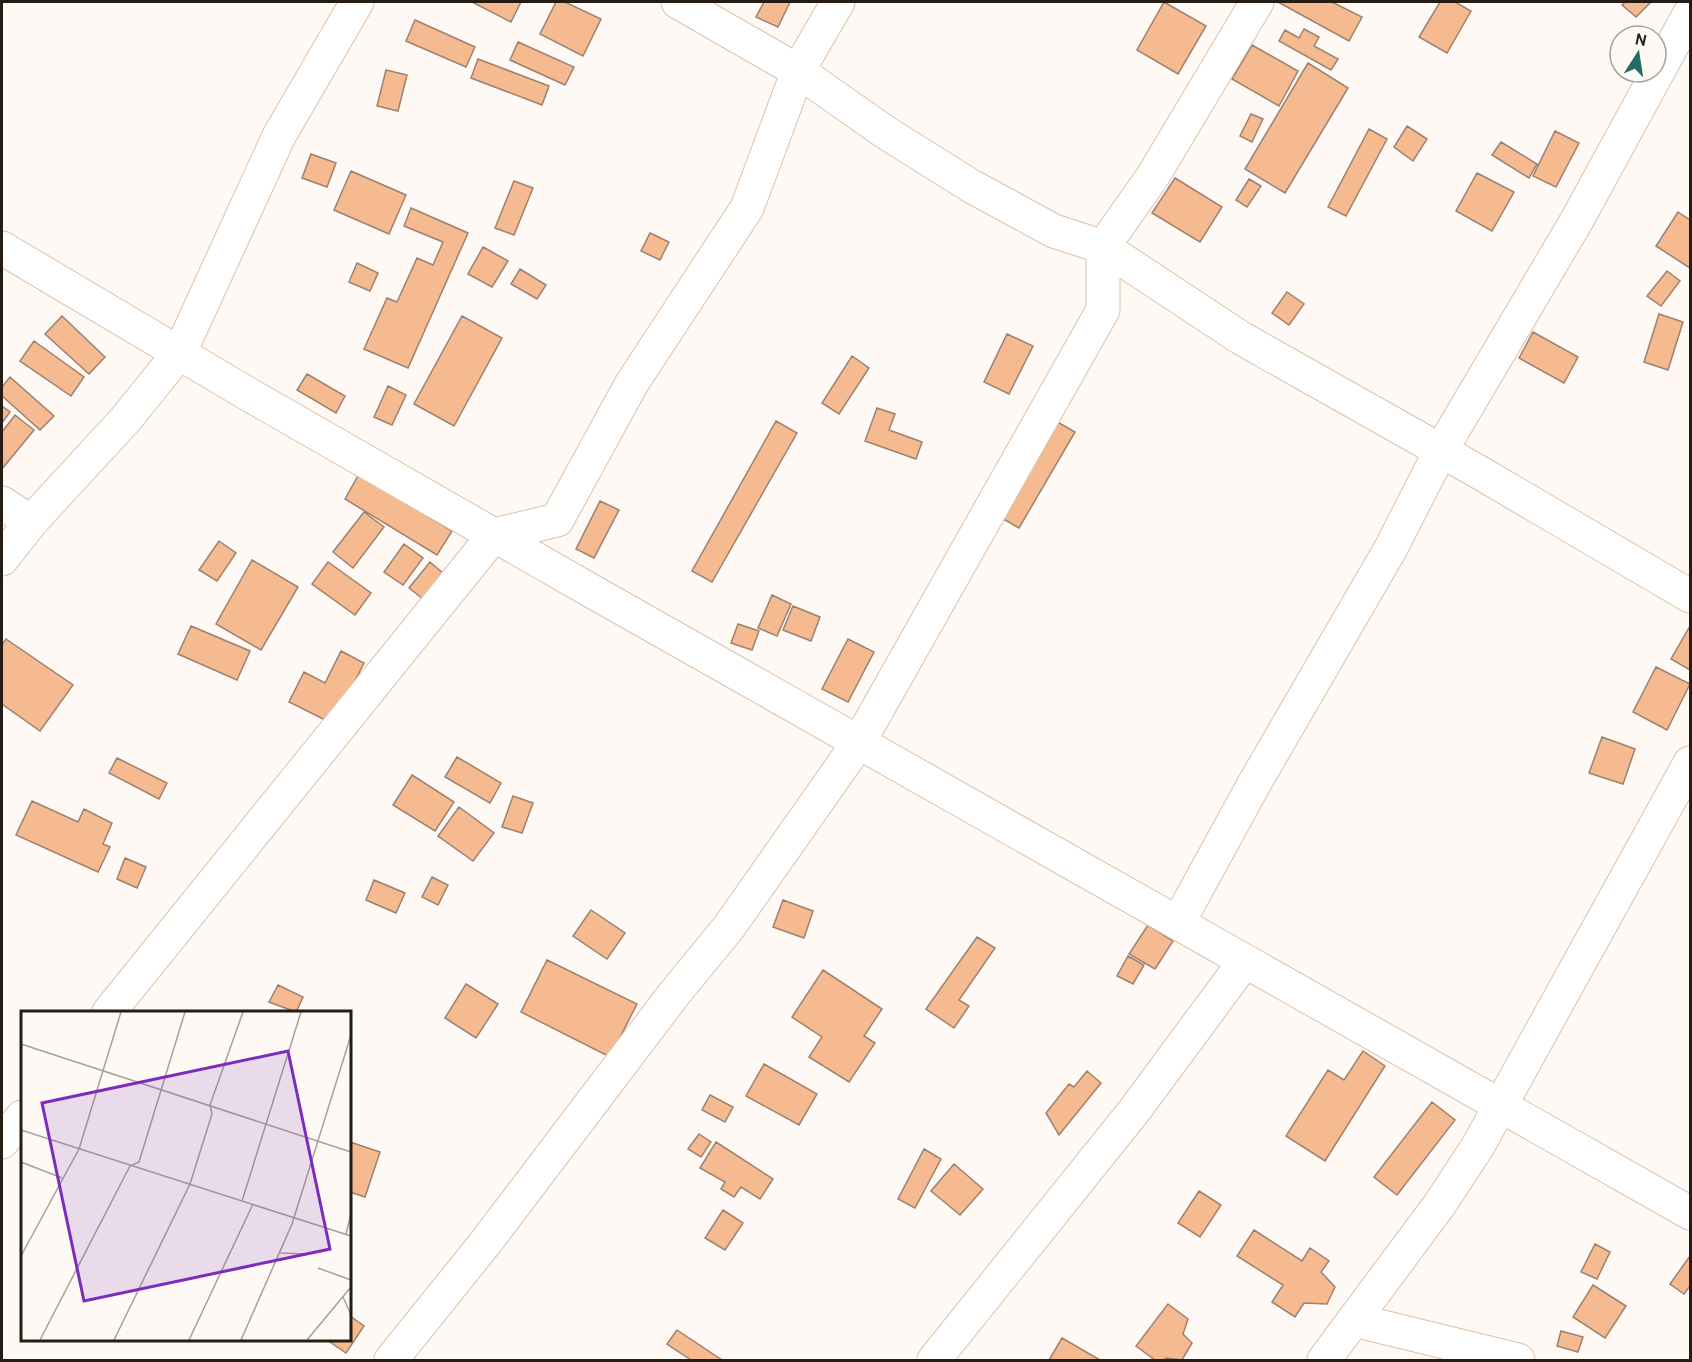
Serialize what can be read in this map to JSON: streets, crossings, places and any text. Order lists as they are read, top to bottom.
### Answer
{
  "north": "top"
}
